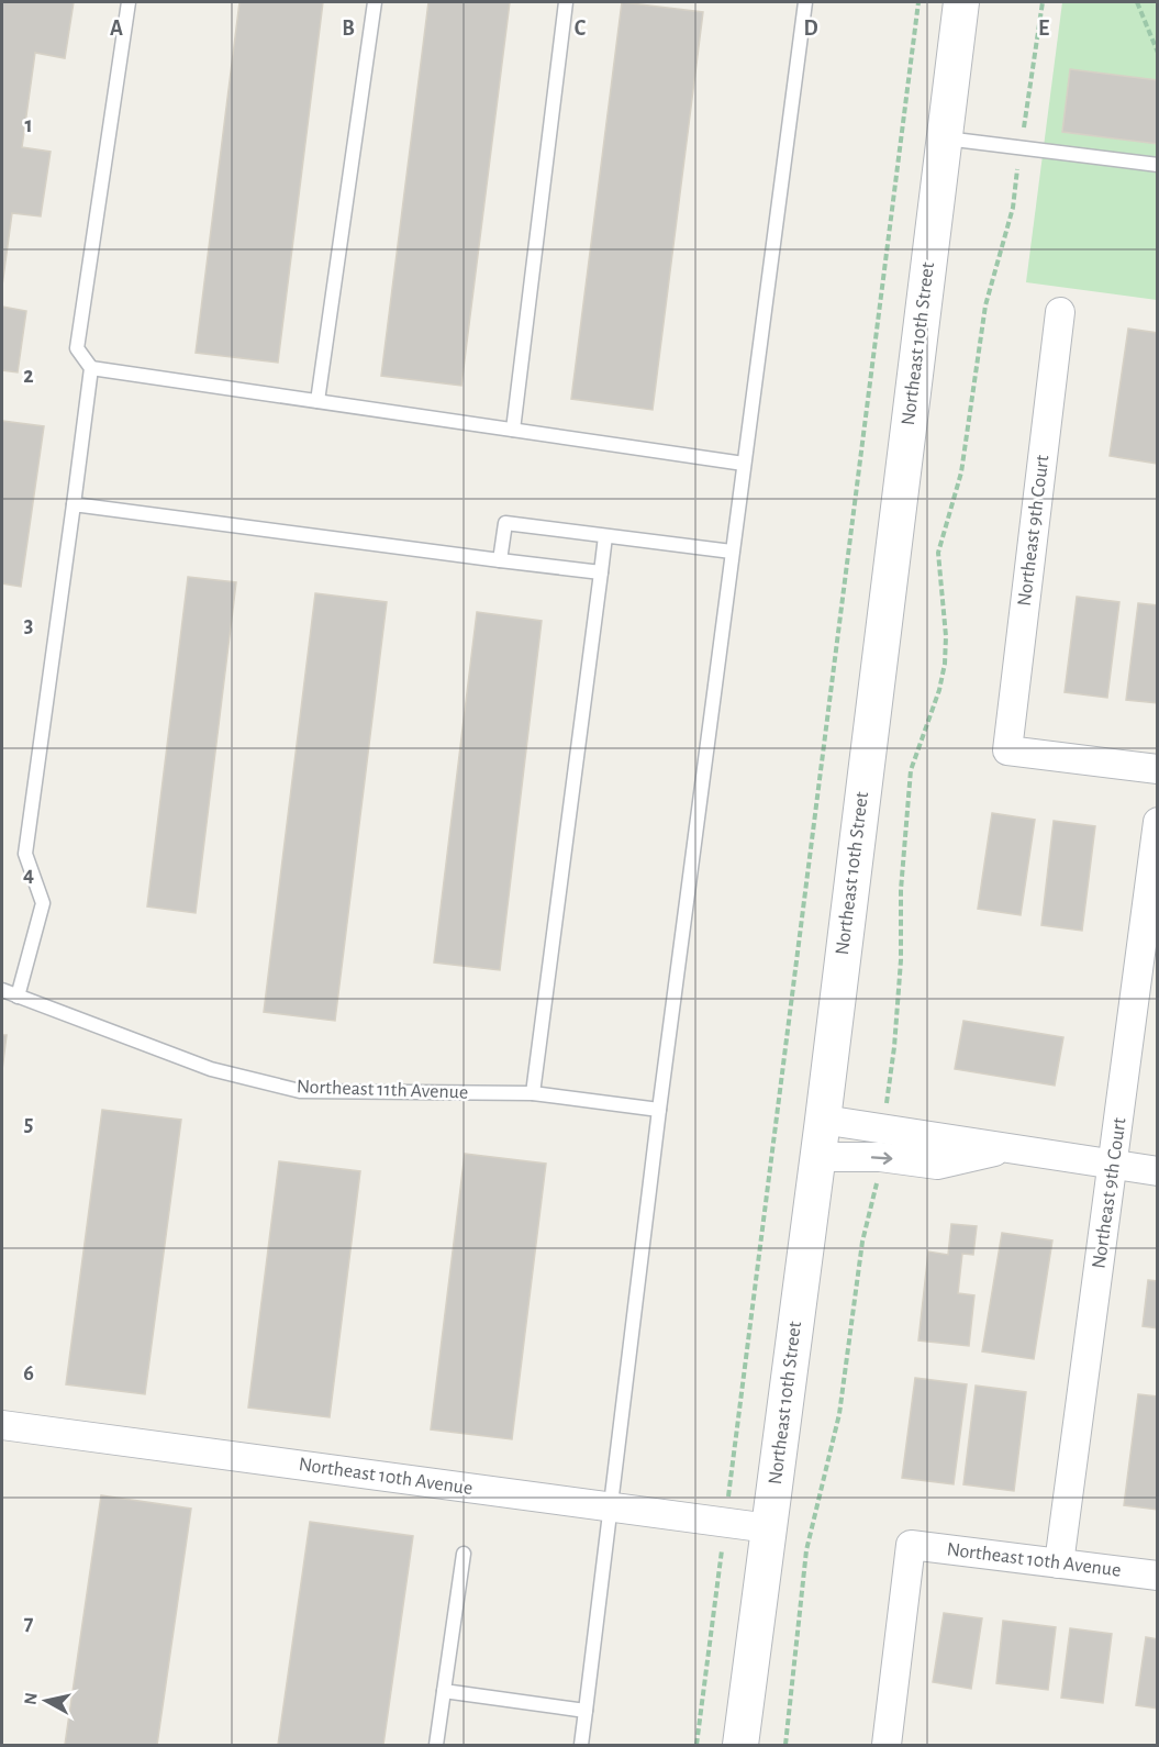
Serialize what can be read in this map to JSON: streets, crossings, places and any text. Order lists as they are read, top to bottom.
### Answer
{
  "streets": {
    "street": ["Northeast 10th Street", "Northeast 9th Court", "Northeast 10th Avenue"],
    "lane": ["Northeast 11th Avenue"]
  },
  "crossings": [
    ["Northeast 10th Street", "Northeast 10th Avenue"],
    ["Northeast 9th Court", "Northeast 10th Avenue"]
  ],
  "north": "left",
  "grid": {
    "columns": [
      "A",
      "B",
      "C",
      "D",
      "E"
    ],
    "rows": [
      "1",
      "2",
      "3",
      "4",
      "5",
      "6",
      "7"
    ]
  }
}
